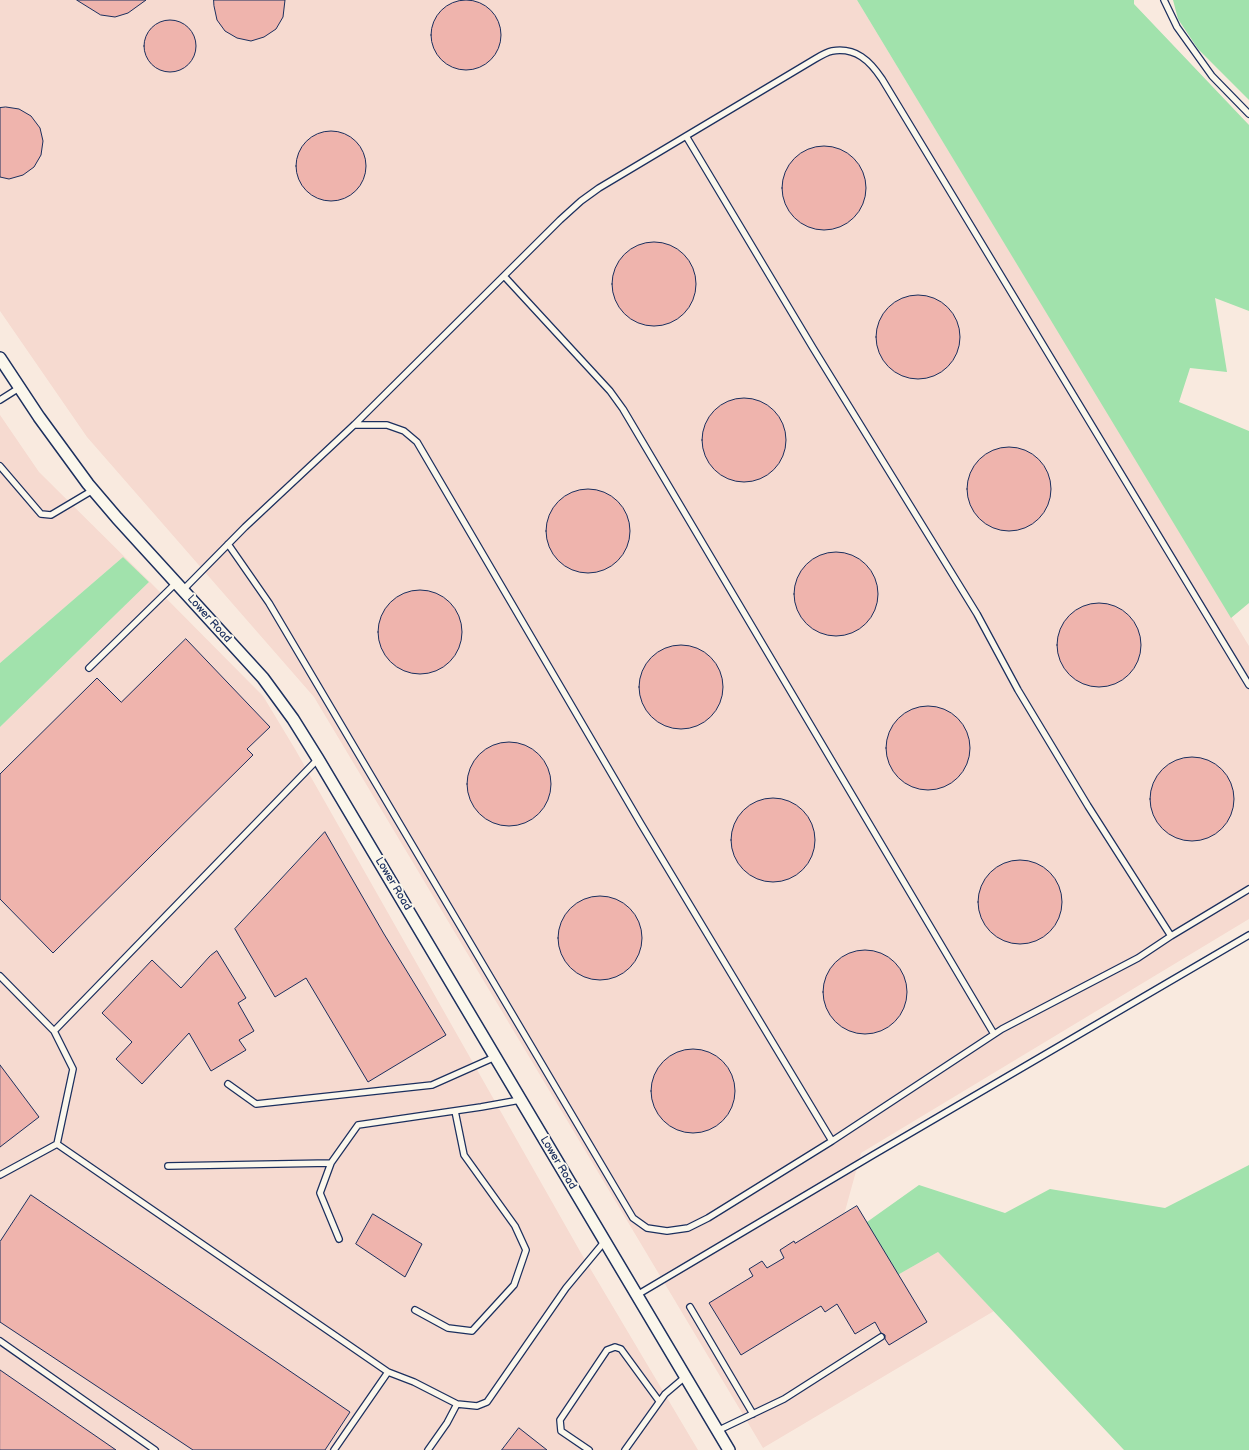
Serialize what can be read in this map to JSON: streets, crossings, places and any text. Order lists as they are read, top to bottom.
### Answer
{
  "streets": {
    "street": ["Lower Road"]
  }
}
